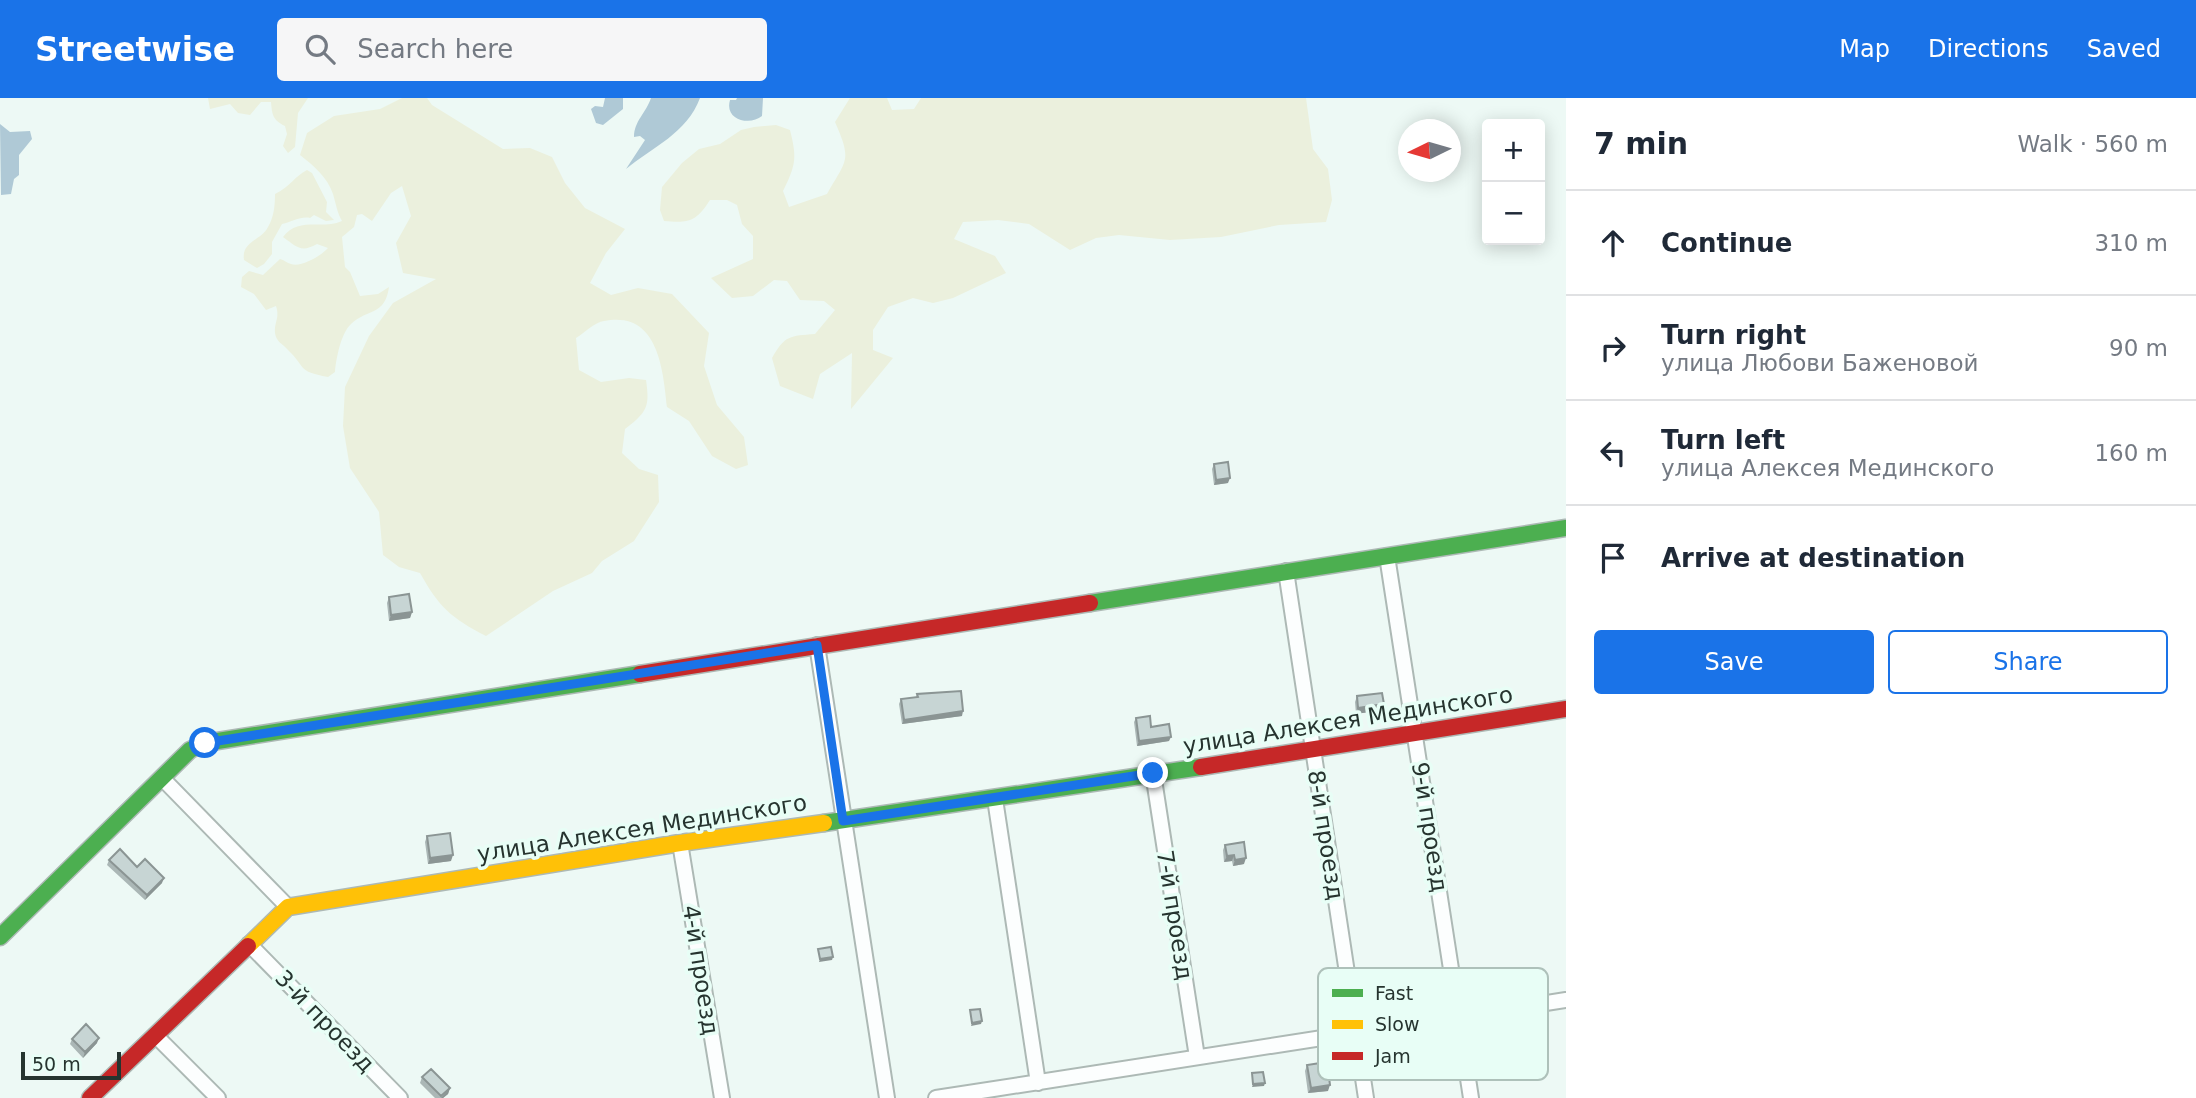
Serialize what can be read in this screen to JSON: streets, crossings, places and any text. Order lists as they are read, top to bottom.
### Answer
{
  "streets": {
    "street": [
      "улица Алексея Мединского",
      "9-й проезд",
      "8-й проезд",
      "7-й проезд",
      "4-й проезд",
      "3-й проезд"
    ]
  },
  "crossings": [
    ["улица Алексея Мединского", "9-й проезд"],
    ["улица Алексея Мединского", "8-й проезд"],
    ["улица Алексея Мединского", "7-й проезд"],
    ["улица Алексея Мединского", "4-й проезд"]
  ],
  "legend": ["Fast", "Slow", "Jam"],
  "scale_bar": "50 m",
  "north": "left",
  "page": {
    "header": "Streetwise",
    "search": "Search here",
    "nav": ["Map", "Directions", "Saved"],
    "heading": ["7 min", "Walk · 560 m"],
    "map_buttons": ["+", "−"],
    "list": [
      ["Continue", "310 m"],
      ["Turn right", "улица Любови Баженовой", "90 m"],
      ["Turn left", "улица Алексея Мединского", "160 m"],
      "Arrive at destination"
    ],
    "buttons": ["Save", "Share"],
    "scale": "50 m"
  }
}
